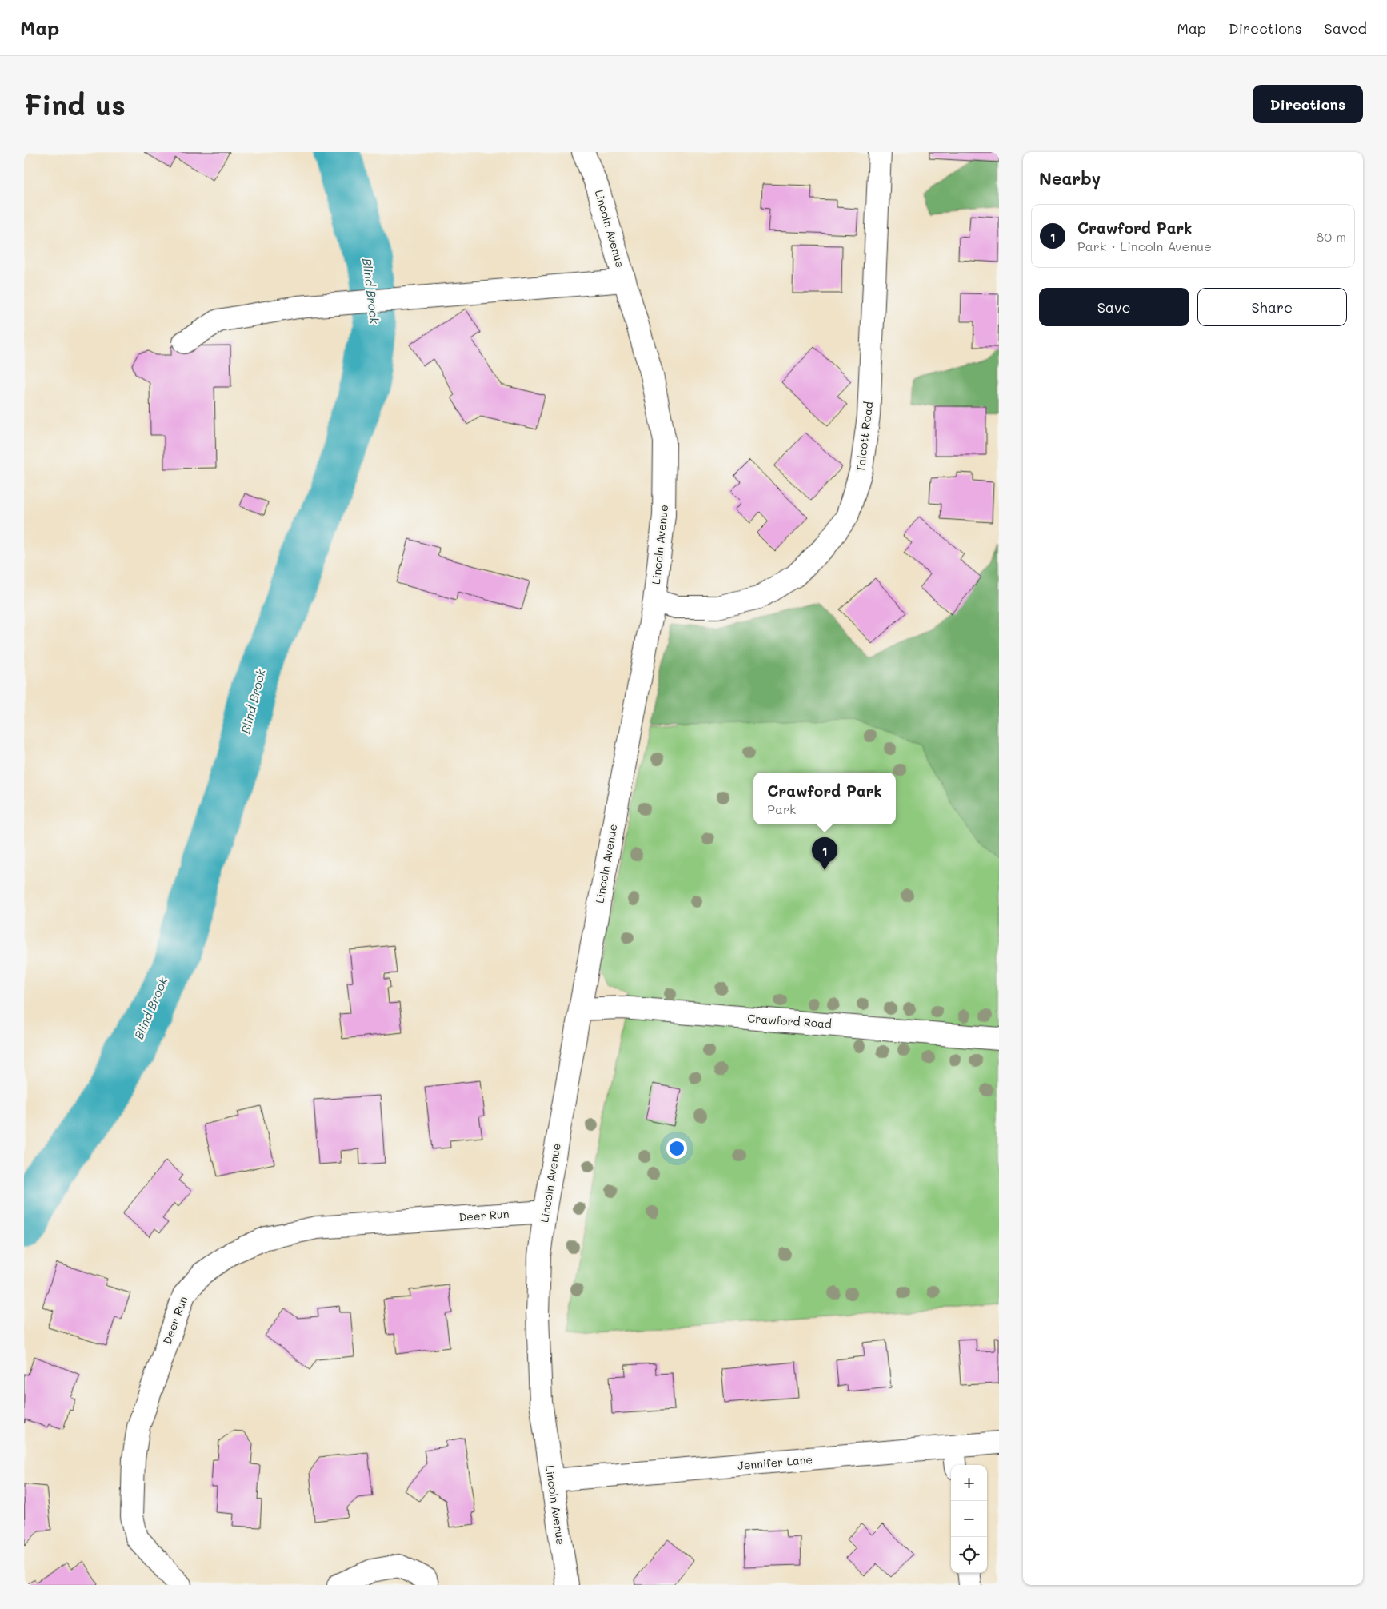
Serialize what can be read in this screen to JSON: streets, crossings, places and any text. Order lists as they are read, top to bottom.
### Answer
{
  "streets": {
    "street": [
      "Lincoln Avenue",
      "Talcott Road",
      "Crawford Road",
      "Deer Run",
      "Jennifer Lane"
    ]
  },
  "crossings": [
    ["Lincoln Avenue", "Talcott Road"],
    ["Lincoln Avenue", "Crawford Road"],
    ["Lincoln Avenue", "Deer Run"],
    ["Lincoln Avenue", "Jennifer Lane"]
  ],
  "water": ["Blind Brook"],
  "page": {
    "header": "Map",
    "nav": ["Map", "Directions", "Saved"],
    "buttons": [
      "Directions",
      ["Save", "Share"]
    ],
    "title": "Find us",
    "heading": "Nearby",
    "list": [
      {
        "mark": "1",
        "name": "Crawford Park",
        "note": "Park · Lincoln Avenue",
        "value": "80 m"
      }
    ],
    "popup": ["Crawford Park", "Park"],
    "pins": "1",
    "map_buttons": ["+", "−"]
  }
}
